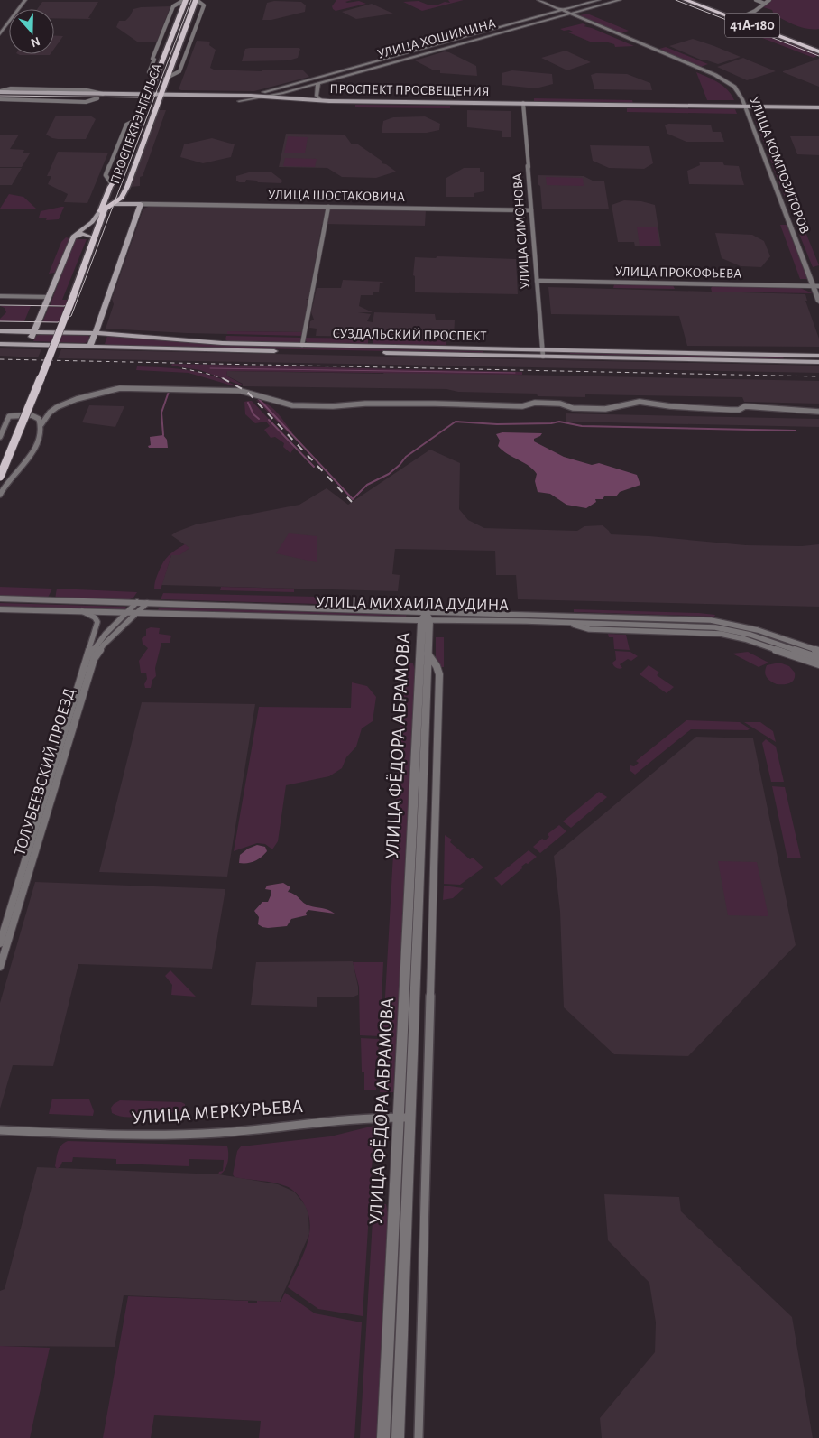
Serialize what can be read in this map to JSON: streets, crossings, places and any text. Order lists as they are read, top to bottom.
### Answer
{
  "streets": {
    "main road": [
      "41А-180",
      "ПРОСПЕКТ ПРОСВЕЩЕНИЯ",
      "ПРОСПЕКТ ЭНГЕЛЬСА",
      "УЛИЦА ШОСТАКОВИЧА",
      "СУЗДАЛЬСКИЙ ПРОСПЕКТ"
    ],
    "street": [
      "УЛИЦА ХОШИМИНА",
      "УЛИЦА КОМПОЗИТОРОВ",
      "УЛИЦА СИМОНОВА",
      "УЛИЦА ПРОКОФЬЕВА",
      "УЛИЦА МИХАИЛА ДУДИНА",
      "УЛИЦА ФЁДОРА АБРАМОВА",
      "ТОЛУБЕЕВСКИЙ ПРОЕЗД",
      "УЛИЦА МЕРКУРЬЕВА"
    ]
  },
  "crossings": [
    ["УЛИЦА ХОШИМИНА", "ПРОСПЕКТ ПРОСВЕЩЕНИЯ"],
    ["УЛИЦА ХОШИМИНА", "УЛИЦА КОМПОЗИТОРОВ"],
    ["ПРОСПЕКТ ПРОСВЕЩЕНИЯ", "ПРОСПЕКТ ЭНГЕЛЬСА"],
    ["ПРОСПЕКТ ПРОСВЕЩЕНИЯ", "УЛИЦА КОМПОЗИТОРОВ"],
    ["ПРОСПЕКТ ПРОСВЕЩЕНИЯ", "УЛИЦА СИМОНОВА"],
    ["ПРОСПЕКТ ЭНГЕЛЬСА", "УЛИЦА ШОСТАКОВИЧА"],
    ["ПРОСПЕКТ ЭНГЕЛЬСА", "СУЗДАЛЬСКИЙ ПРОСПЕКТ"],
    ["УЛИЦА КОМПОЗИТОРОВ", "УЛИЦА ПРОКОФЬЕВА"],
    ["УЛИЦА ШОСТАКОВИЧА", "УЛИЦА СИМОНОВА"],
    ["УЛИЦА СИМОНОВА", "УЛИЦА ПРОКОФЬЕВА"],
    ["УЛИЦА СИМОНОВА", "СУЗДАЛЬСКИЙ ПРОСПЕКТ"],
    ["УЛИЦА МИХАИЛА ДУДИНА", "УЛИЦА ФЁДОРА АБРАМОВА"],
    ["УЛИЦА МИХАИЛА ДУДИНА", "ТОЛУБЕЕВСКИЙ ПРОЕЗД"],
    ["УЛИЦА ФЁДОРА АБРАМОВА", "УЛИЦА МЕРКУРЬЕВА"]
  ],
  "north": "bottom"
}
